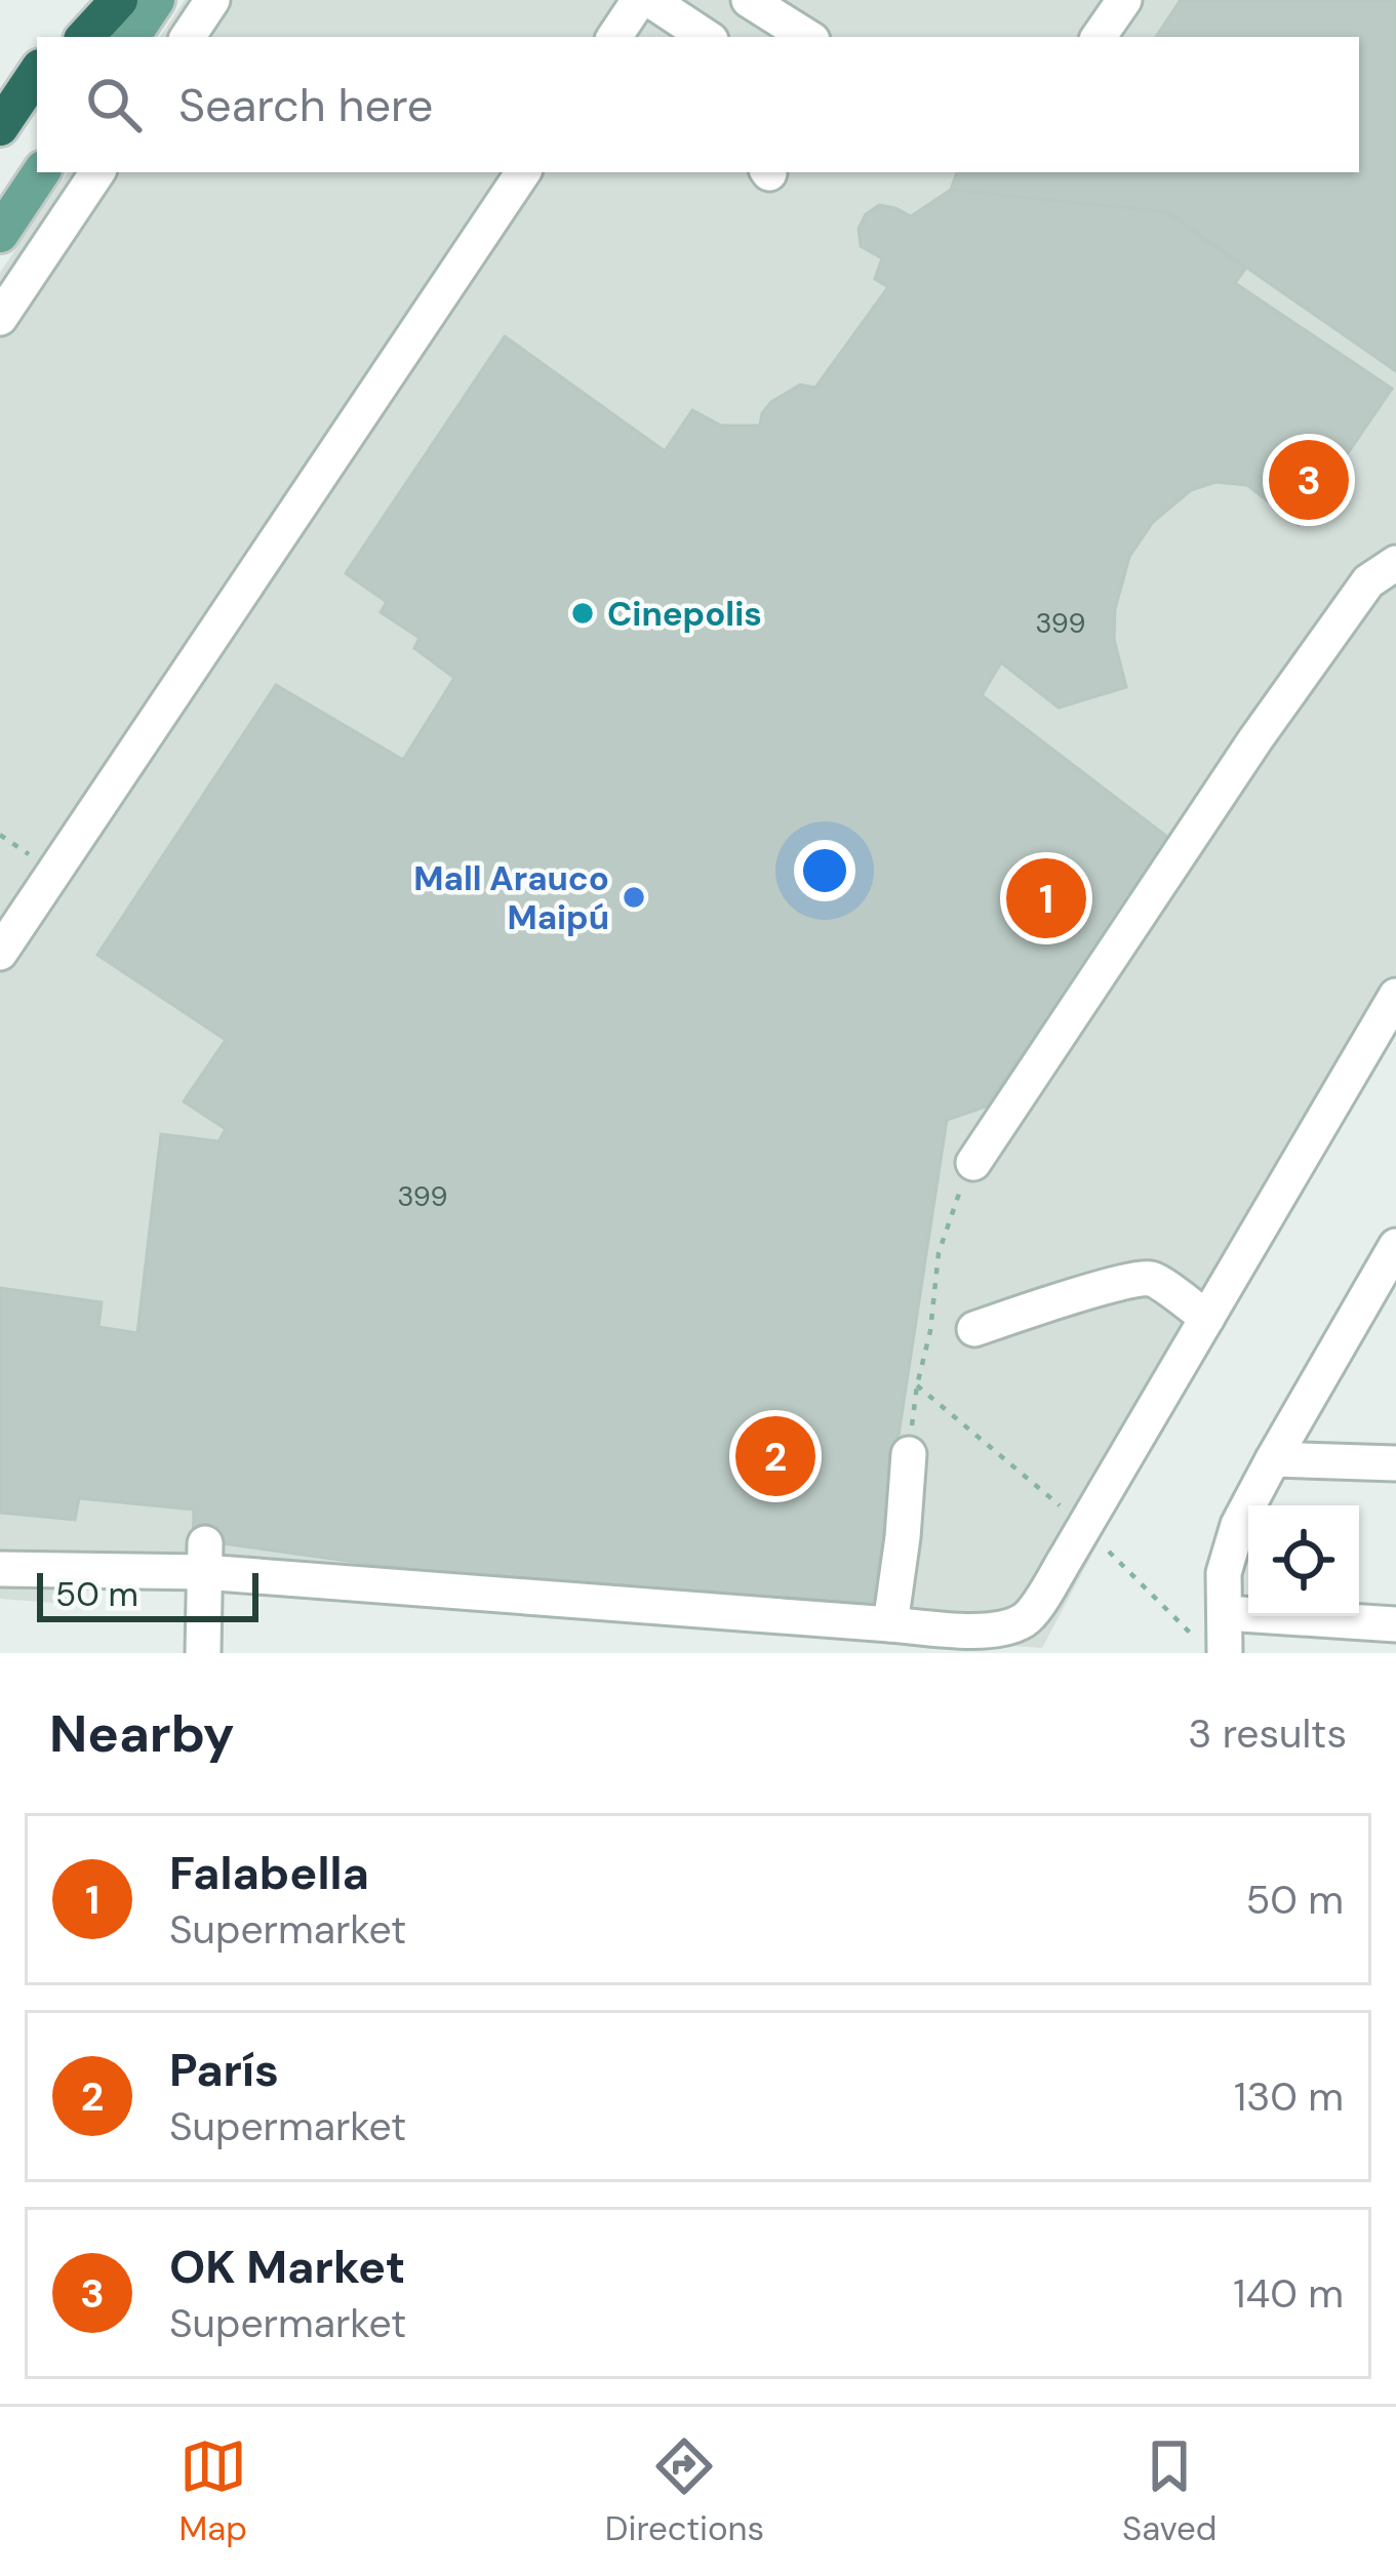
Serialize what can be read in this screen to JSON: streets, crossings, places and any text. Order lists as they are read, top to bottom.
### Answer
{
  "places": ["Cinepolis", "Mall Arauco Maipú"],
  "house_numbers": ["399", "399"],
  "scale_bar": "50 m",
  "page": {
    "search": "Search here",
    "pins": ["3", "1", "2"],
    "scale": "50 m",
    "heading": ["Nearby", "3 results"],
    "list": [
      {
        "mark": "1",
        "name": "Falabella",
        "note": "Supermarket",
        "value": "50 m"
      },
      {
        "mark": "2",
        "name": "París",
        "note": "Supermarket",
        "value": "130 m"
      },
      {
        "mark": "3",
        "name": "OK Market",
        "note": "Supermarket",
        "value": "140 m"
      }
    ],
    "nav": ["Map", "Directions", "Saved"]
  }
}
